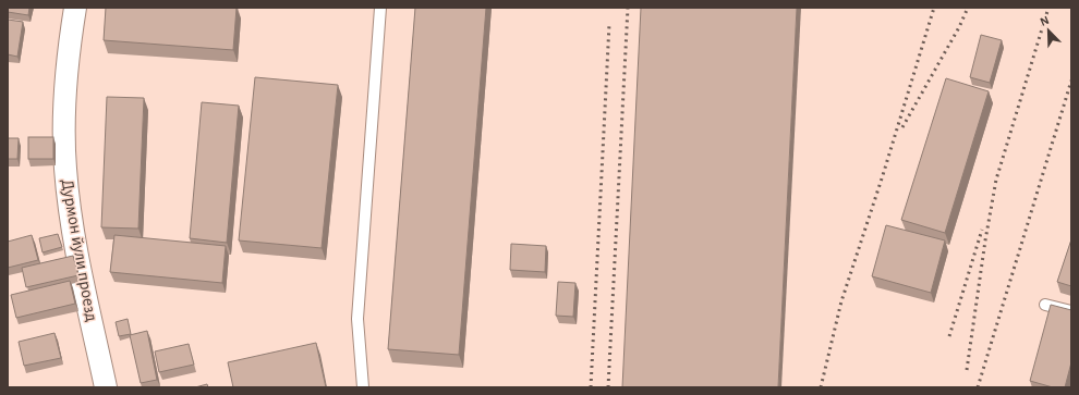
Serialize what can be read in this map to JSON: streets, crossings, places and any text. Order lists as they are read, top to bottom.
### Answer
{
  "streets": {
    "street": ["Дурмон йули проезд"]
  },
  "north": "top left"
}
